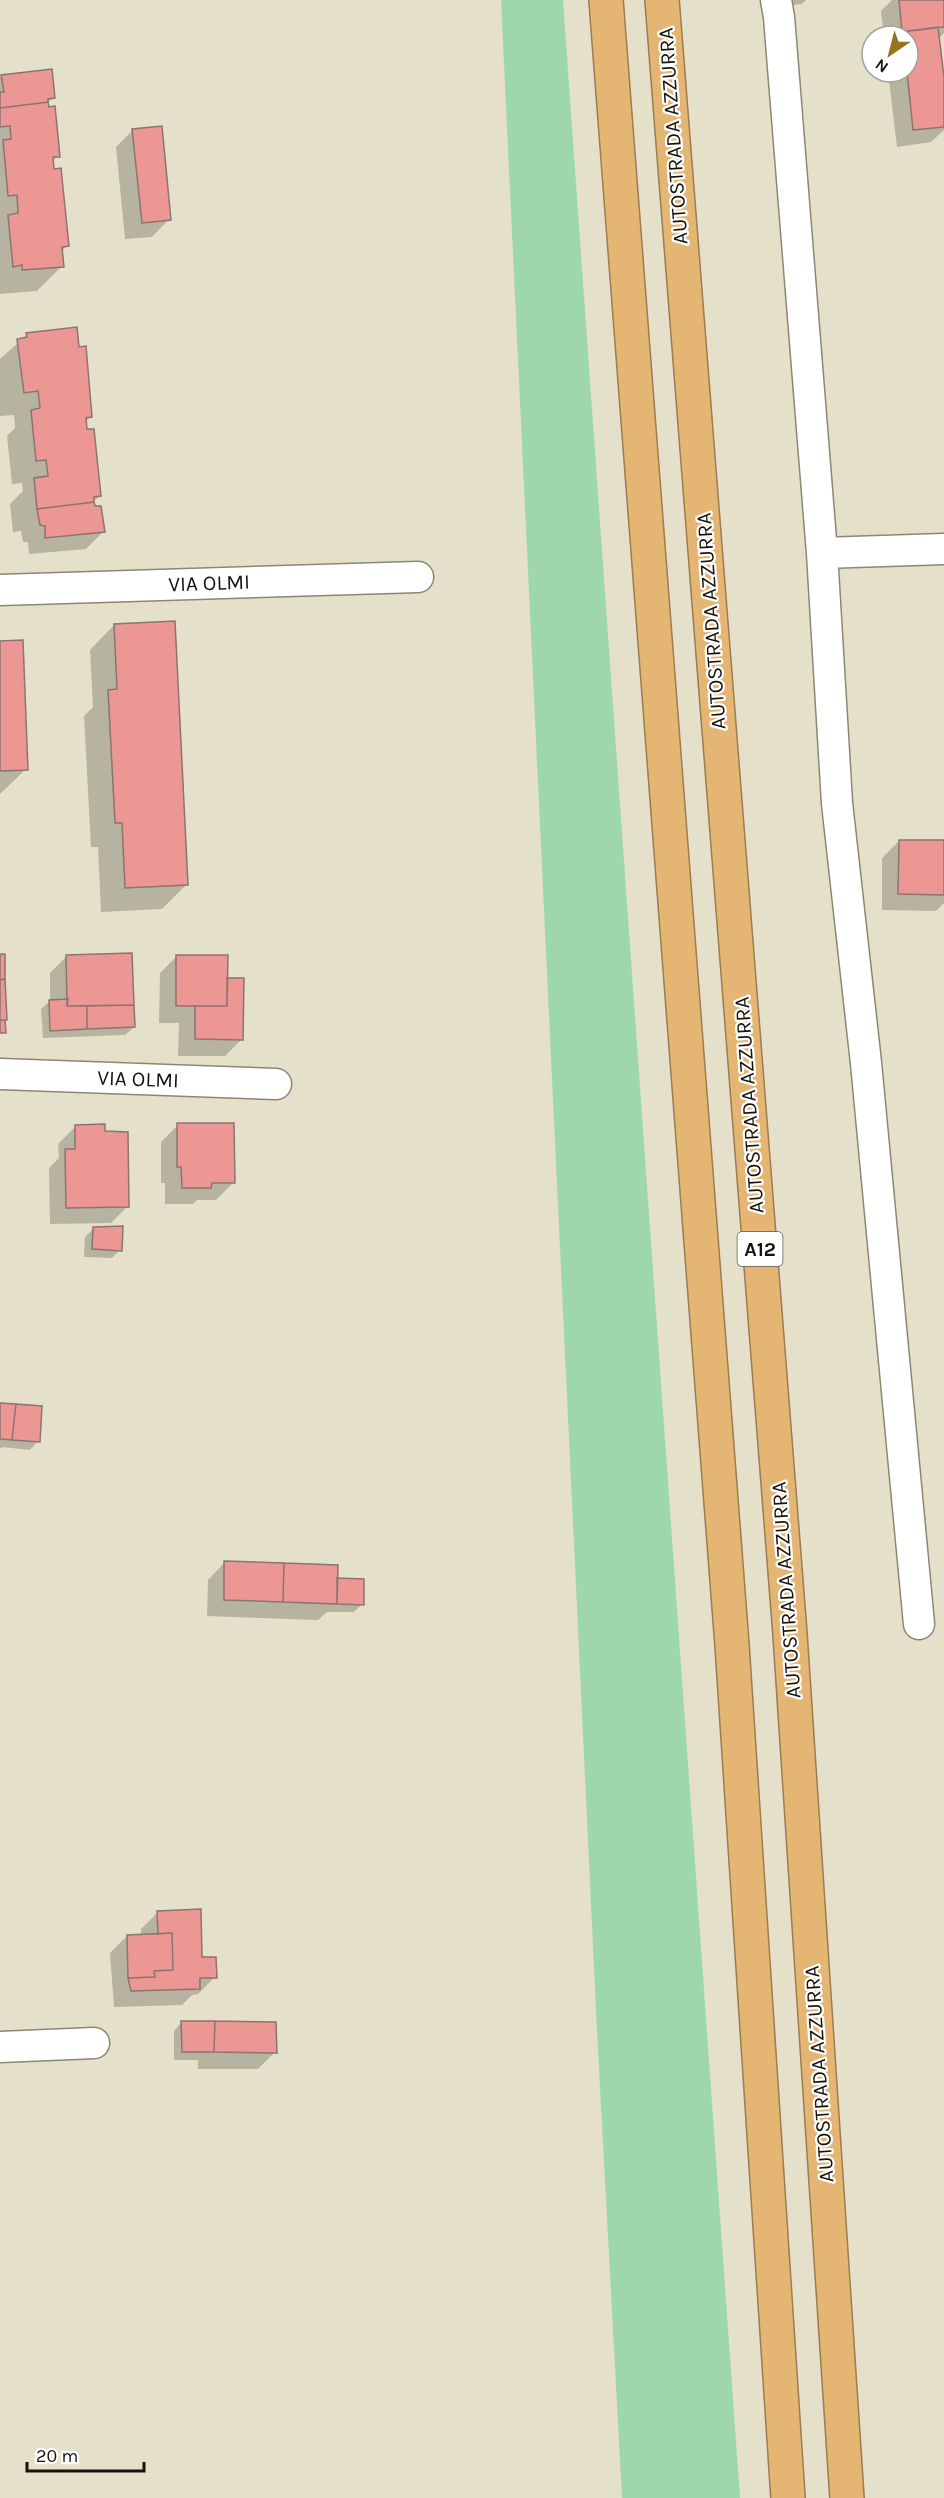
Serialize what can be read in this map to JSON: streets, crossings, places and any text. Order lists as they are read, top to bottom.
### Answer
{
  "streets": {
    "highway": ["AUTOSTRADA AZZURRA", "A12"],
    "street": ["VIA OLMI"]
  },
  "scale_bar": "20 m",
  "north": "bottom left"
}
